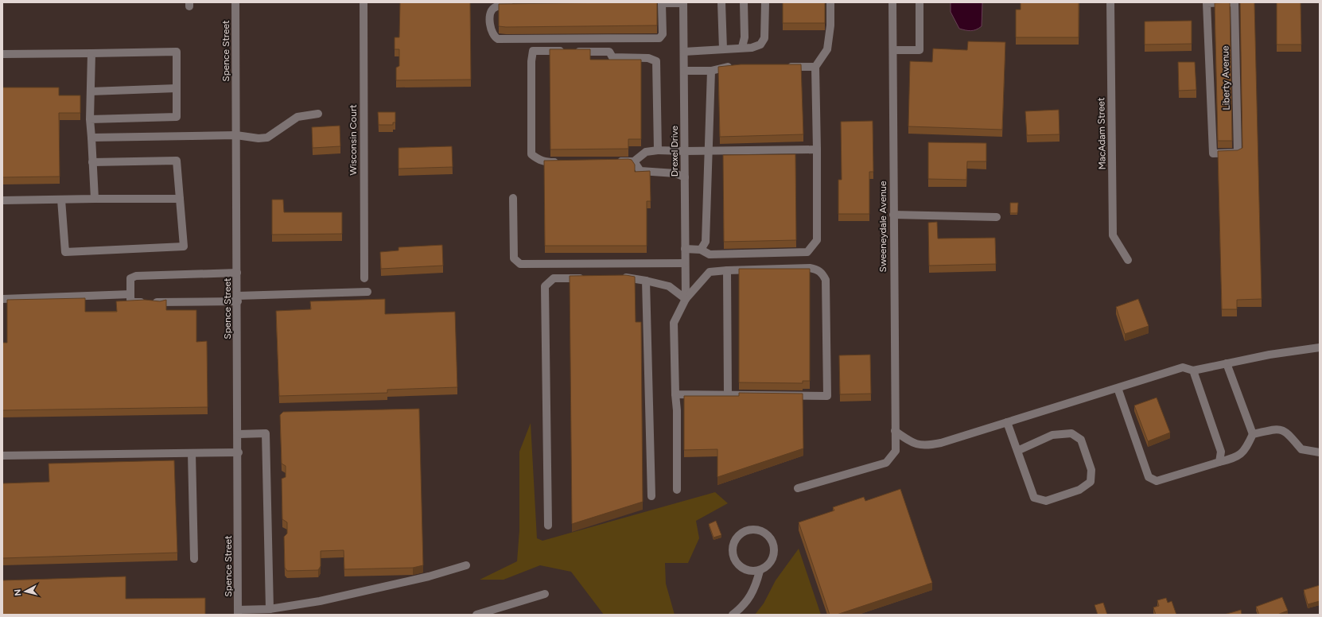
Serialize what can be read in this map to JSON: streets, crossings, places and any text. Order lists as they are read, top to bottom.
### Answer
{
  "streets": {
    "street": [
      "Spence Street",
      "Liberty Avenue",
      "MacAdam Street",
      "Wisconsin Court",
      "Drexel Drive",
      "Sweeneydale Avenue"
    ]
  },
  "north": "left"
}
